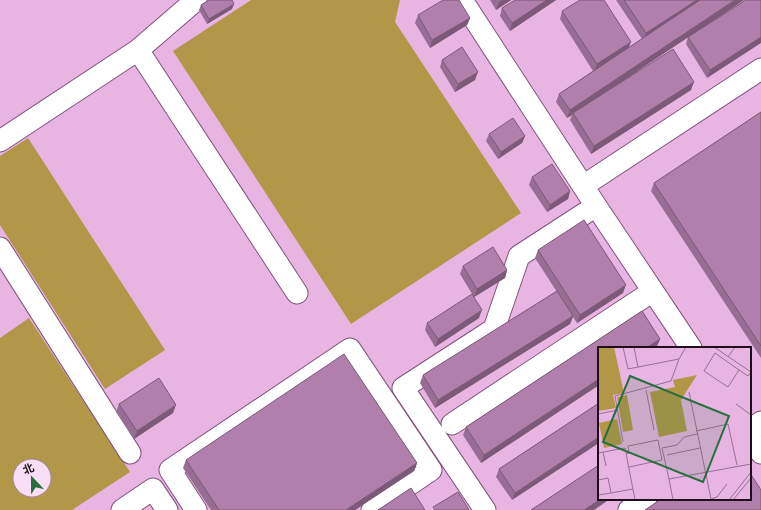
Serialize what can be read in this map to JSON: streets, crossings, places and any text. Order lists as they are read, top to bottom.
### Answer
{
  "north": "top"
}
